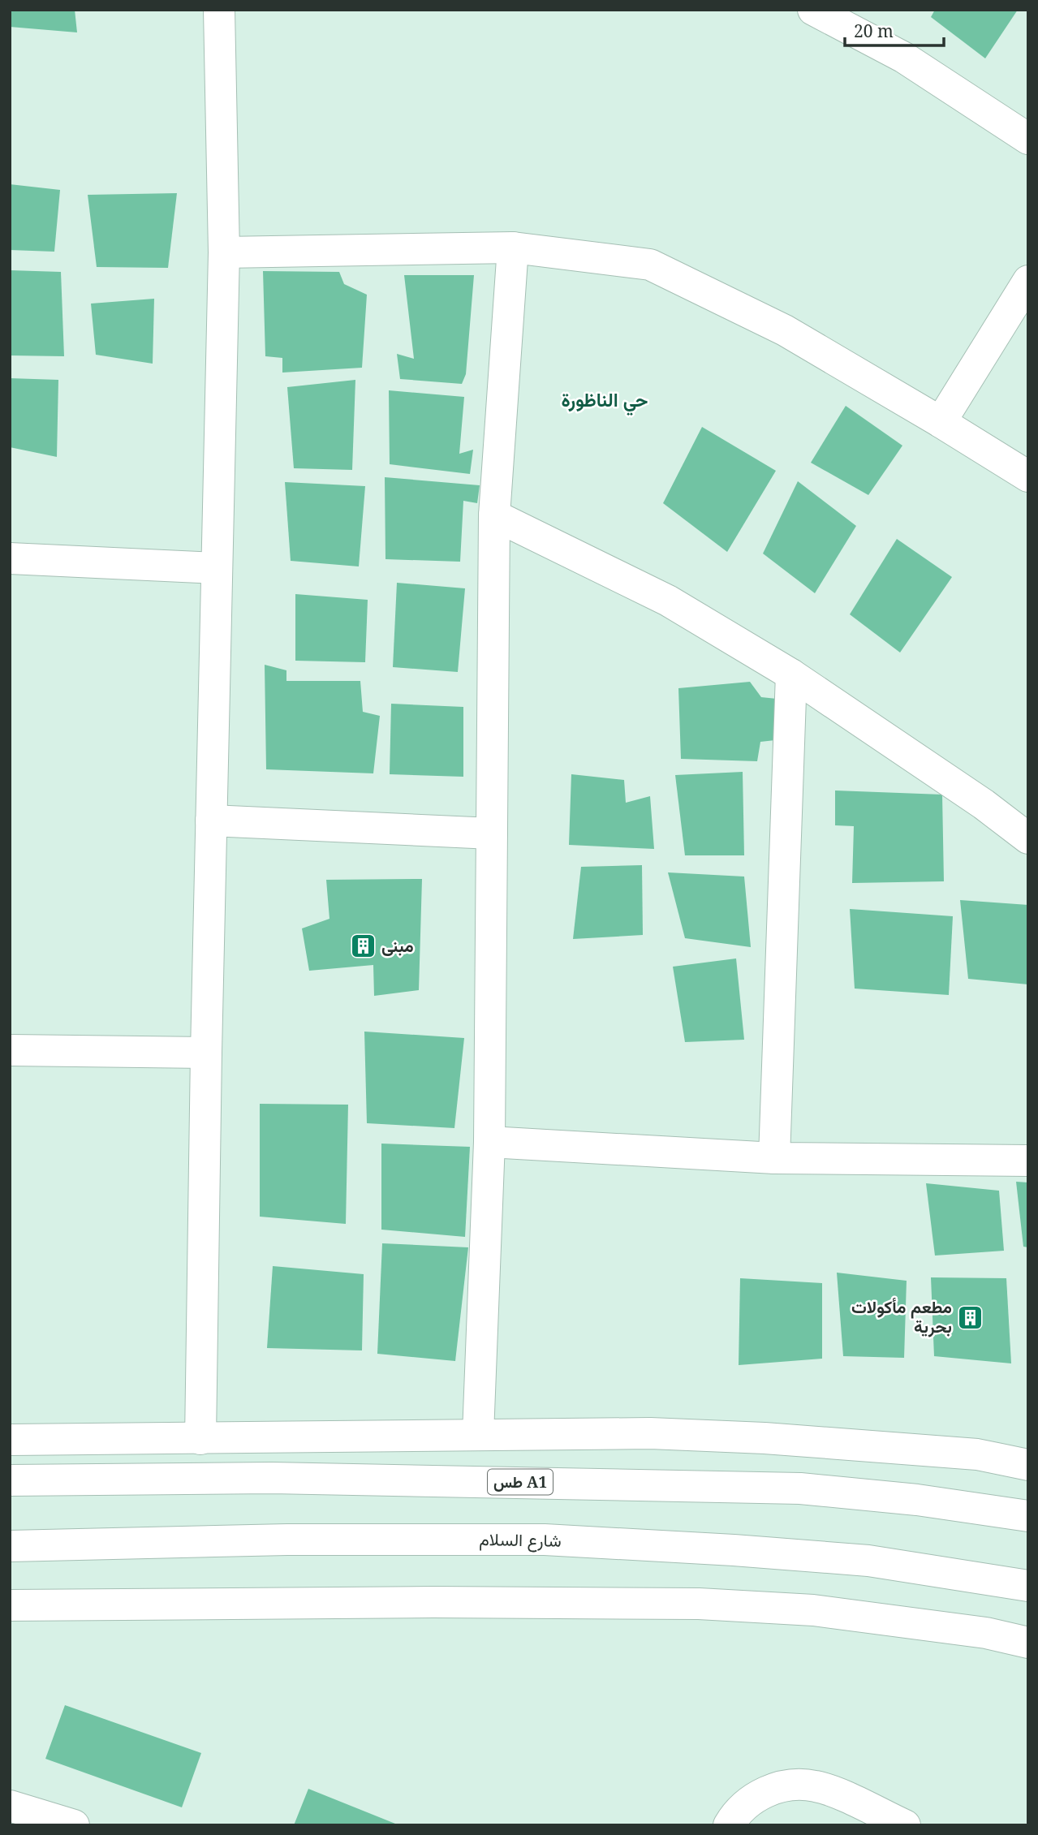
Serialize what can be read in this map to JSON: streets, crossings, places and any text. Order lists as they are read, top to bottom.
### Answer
{
  "streets": {
    "main road": ["طس A1", "شارع السلام"]
  },
  "districts": ["حي الناظورة"],
  "places": {
    "building": ["مبنى", "مطعم مأكولات بحرية"]
  },
  "scale_bar": "20 m"
}
